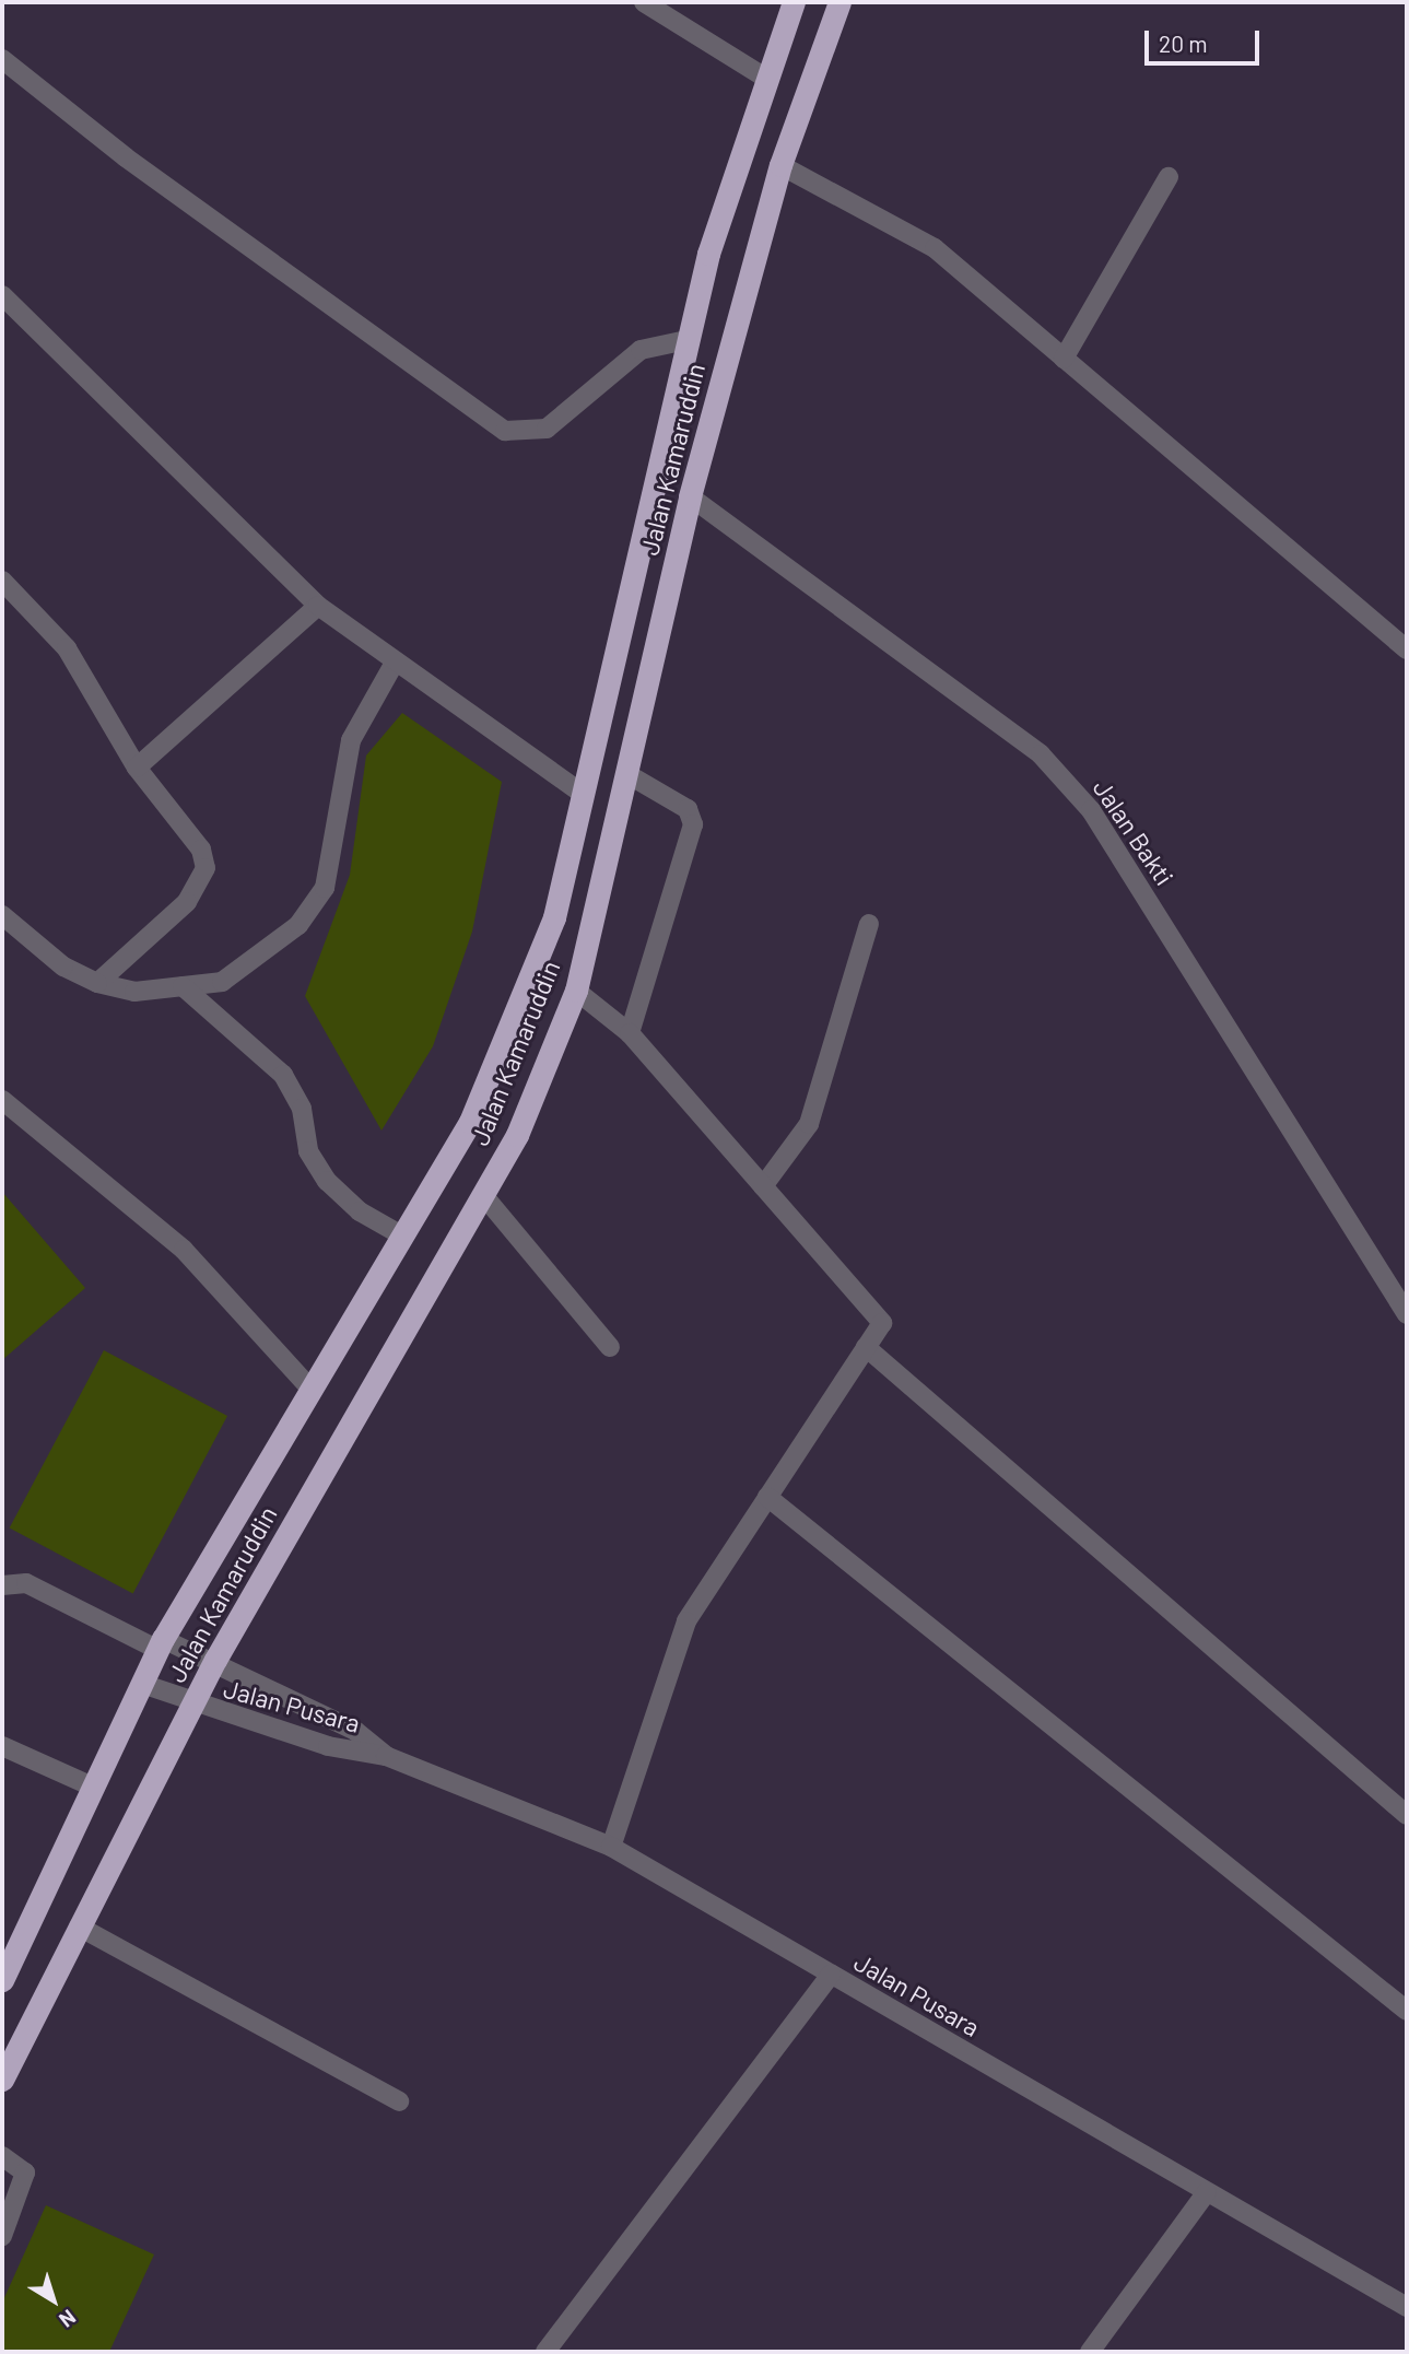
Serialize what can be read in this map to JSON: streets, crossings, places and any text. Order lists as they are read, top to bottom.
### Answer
{
  "streets": {
    "highway": ["Jalan Kamaruddin"],
    "street": ["Jalan Bakti", "Jalan Pusara"]
  },
  "crossings": [
    ["Jalan Kamaruddin", "Jalan Bakti"],
    ["Jalan Kamaruddin", "Jalan Pusara"]
  ],
  "scale_bar": "20 m",
  "north": "bottom right"
}
